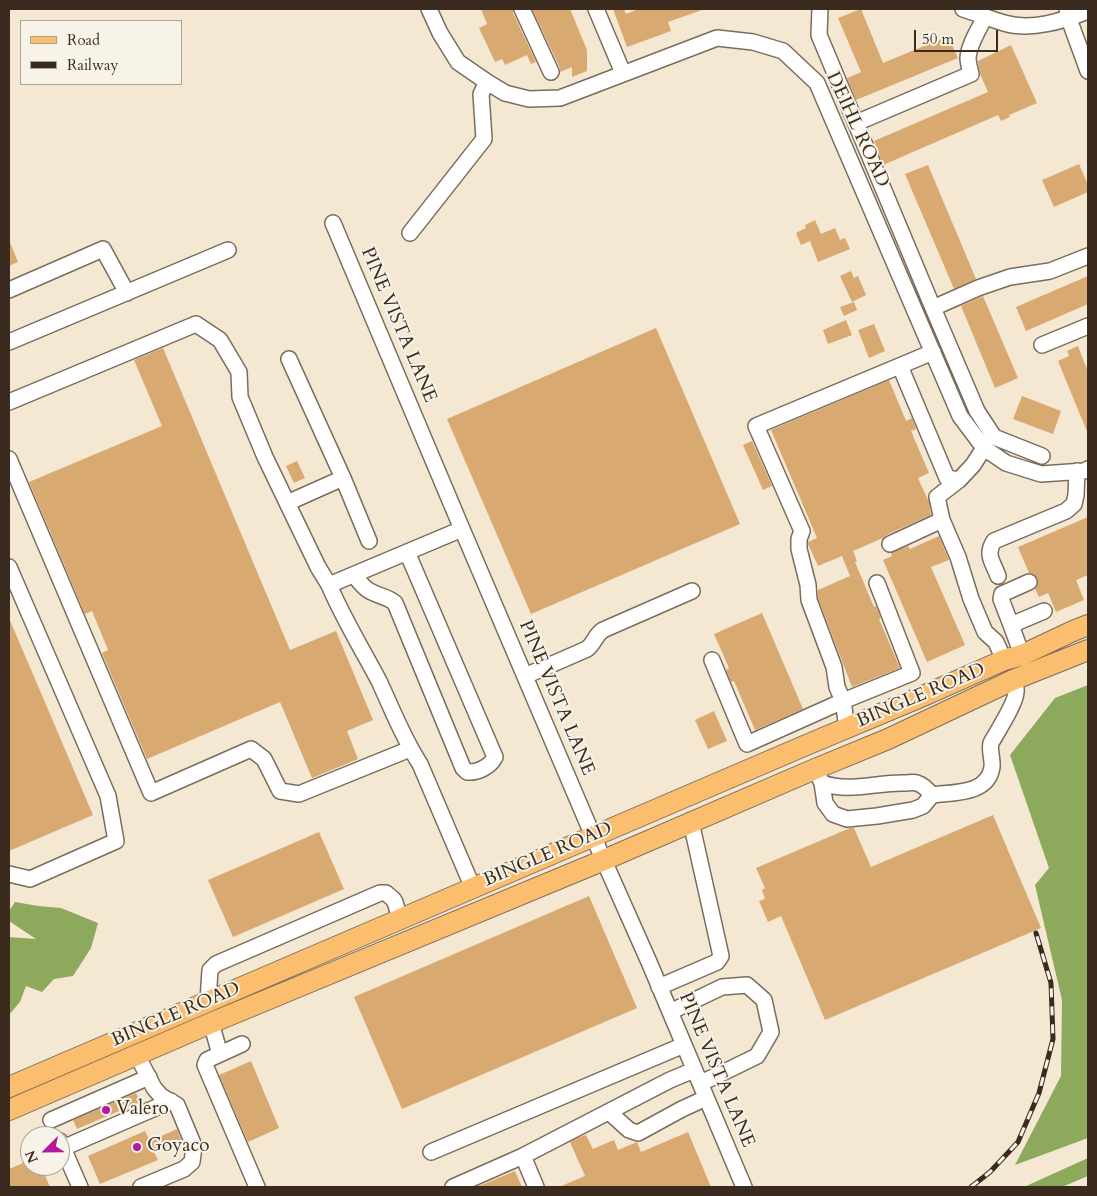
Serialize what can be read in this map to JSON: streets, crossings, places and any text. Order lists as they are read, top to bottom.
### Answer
{
  "streets": {
    "main road": ["BINGLE ROAD"],
    "street": ["DEIHL ROAD", "PINE VISTA LANE"]
  },
  "crossings": [
    ["PINE VISTA LANE", "BINGLE ROAD"]
  ],
  "places": ["Valero", "Goyaco"],
  "legend": ["Road", "Railway"],
  "scale_bar": "50 m",
  "north": "bottom left"
}
